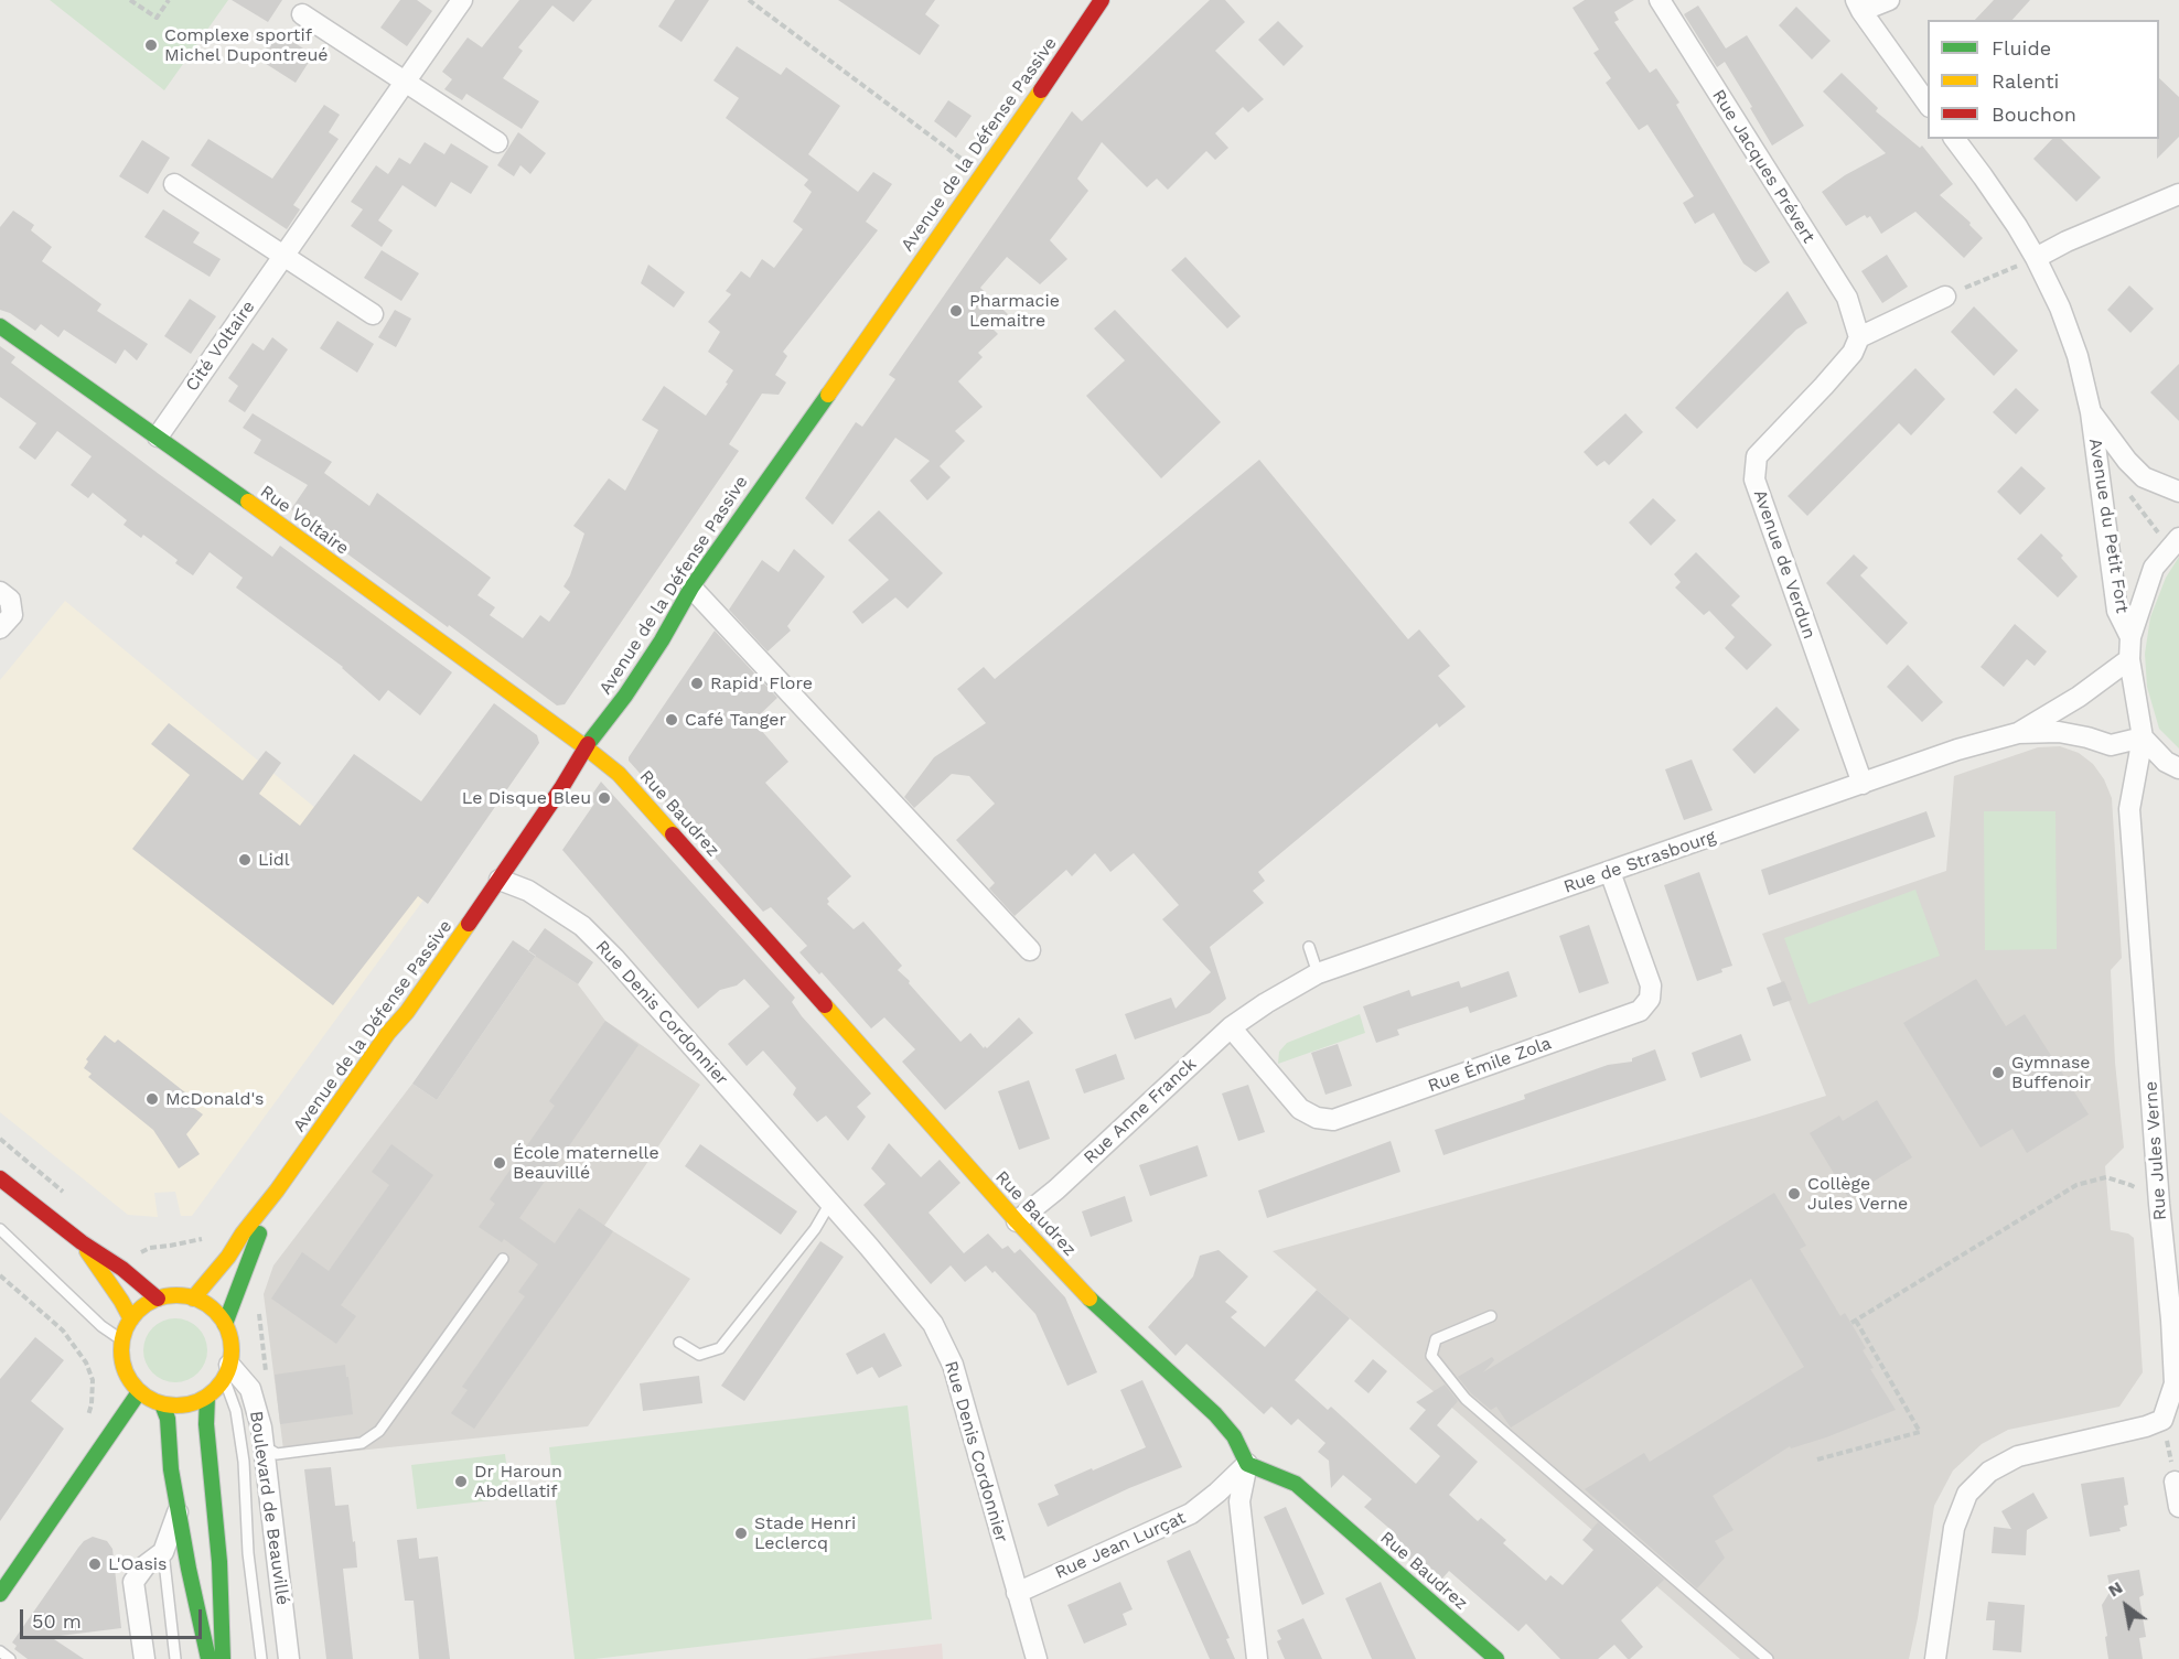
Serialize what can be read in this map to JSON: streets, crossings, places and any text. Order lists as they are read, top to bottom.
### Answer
{
  "streets": {
    "main road": ["Avenue de la Défense Passive", "Rue Voltaire", "Rue Baudrez"],
    "street": [
      "Rue Jacques Prévert",
      "Cité Voltaire",
      "Avenue du Petit Fort",
      "Avenue de Verdun",
      "Rue de Strasbourg",
      "Rue Denis Cordonnier",
      "Rue Émile Zola",
      "Rue Anne Franck",
      "Rue Jules Verne",
      "Boulevard de Beauvillé",
      "Rue Jean Lurçat"
    ]
  },
  "crossings": [
    ["Avenue de la Défense Passive", "Rue Voltaire"],
    ["Avenue de la Défense Passive", "Rue Baudrez"],
    ["Avenue de la Défense Passive", "Rue Denis Cordonnier"],
    ["Avenue de la Défense Passive", "Boulevard de Beauvillé"],
    ["Rue Jacques Prévert", "Avenue de Verdun"],
    ["Cité Voltaire", "Rue Voltaire"],
    ["Rue Voltaire", "Rue Baudrez"],
    ["Avenue de Verdun", "Rue de Strasbourg"],
    ["Rue Baudrez", "Rue Anne Franck"],
    ["Rue Baudrez", "Rue Jean Lurçat"],
    ["Rue de Strasbourg", "Rue Émile Zola"],
    ["Rue de Strasbourg", "Rue Anne Franck"],
    ["Rue Denis Cordonnier", "Rue Jean Lurçat"],
    ["Rue Émile Zola", "Rue Anne Franck"]
  ],
  "places": [
    "Complexe sportif Michel Dupontreué",
    "Pharmacie Lemaitre",
    "Rapid' Flore",
    "Café Tanger",
    "Le Disque Bleu",
    "Lidl",
    "Gymnase Buffenoir",
    "McDonald's",
    "École maternelle Beauvillé",
    "Collège Jules Verne",
    "Dr Haroun Abdellatif",
    "Stade Henri Leclercq",
    "L'Oasis"
  ],
  "legend": ["Fluide", "Ralenti", "Bouchon"],
  "scale_bar": "50 m",
  "north": "top left"
}
